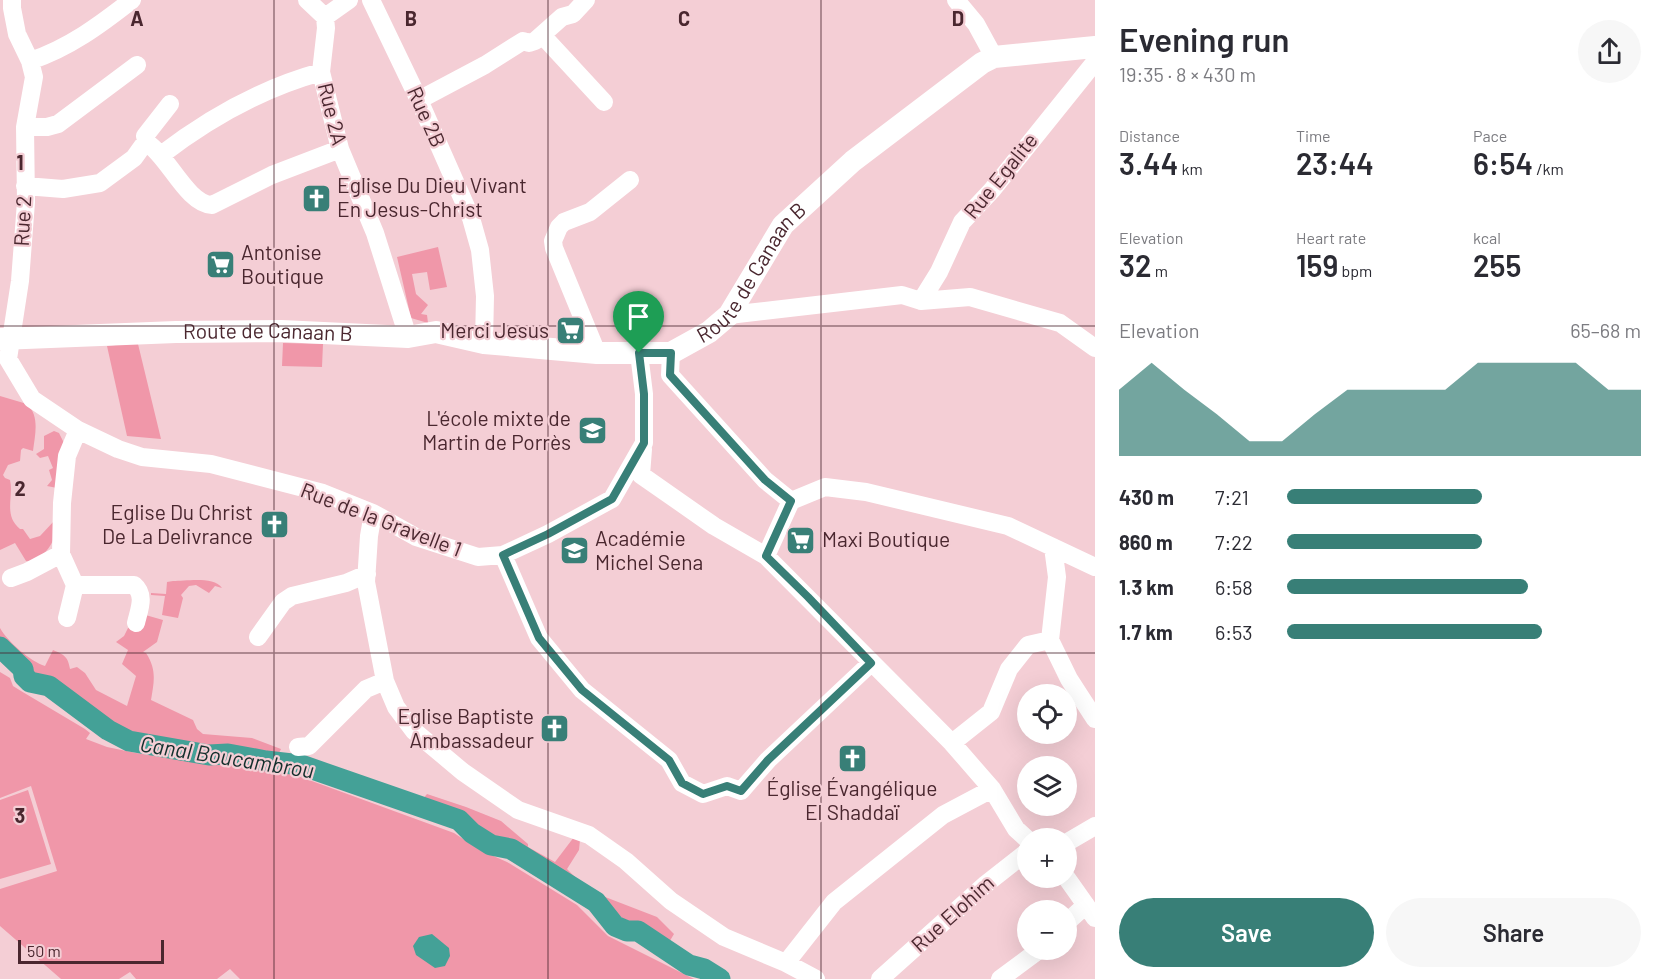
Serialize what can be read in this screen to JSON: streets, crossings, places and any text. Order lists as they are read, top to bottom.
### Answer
{
  "streets": {
    "street": [
      "Rue 2A",
      "Rue 2B",
      "Rue Egalite",
      "Rue 2",
      "Route de Canaan B",
      "Rue de la Gravelle 1",
      "Rue Elohim"
    ]
  },
  "crossings": [
    ["Rue 2A", "Route de Canaan B"],
    ["Rue 2B", "Route de Canaan B"],
    ["Rue 2", "Route de Canaan B"],
    ["Rue 2", "Rue de la Gravelle 1"],
    ["Route de Canaan B", "Rue de la Gravelle 1"]
  ],
  "water": ["Canal Boucambrou"],
  "places": {
    "church": [
      "Eglise Du Dieu Vivant En Jesus-Christ",
      "Eglise Du Christ De La Delivrance",
      "Eglise Baptiste Ambassadeur",
      "Église Évangélique El Shaddaï"
    ],
    "supermarket": ["Antonise Boutique", "Merci Jesus", "Maxi Boutique"],
    "school or university": ["L'école mixte de Martin de Porrès", "Académie Michel Sena"]
  },
  "scale_bar": "50 m",
  "page": {
    "heading": ["Evening run", "19:35 · 8 × 430 m"],
    "stats": [
      ["Distance", "3.44 km"],
      ["Time", "23:44"],
      ["Pace", "6:54 /km"],
      ["Elevation", "32 m"],
      ["Heart rate", "159 bpm"],
      ["kcal", "255"]
    ],
    "chart": ["Elevation", "65–68 m"],
    "list": [
      {
        "name": "430 m",
        "note": "7:21"
      },
      {
        "name": "860 m",
        "note": "7:22"
      },
      {
        "name": "1.3 km",
        "note": "6:58"
      },
      {
        "name": "1.7 km",
        "note": "6:53"
      }
    ],
    "map_buttons": ["+", "−"],
    "buttons": ["Save", "Share"],
    "scale": "50 m"
  },
  "grid": {
    "columns": [
      "A",
      "B",
      "C",
      "D"
    ],
    "rows": ["1", "2", "3"]
  }
}
